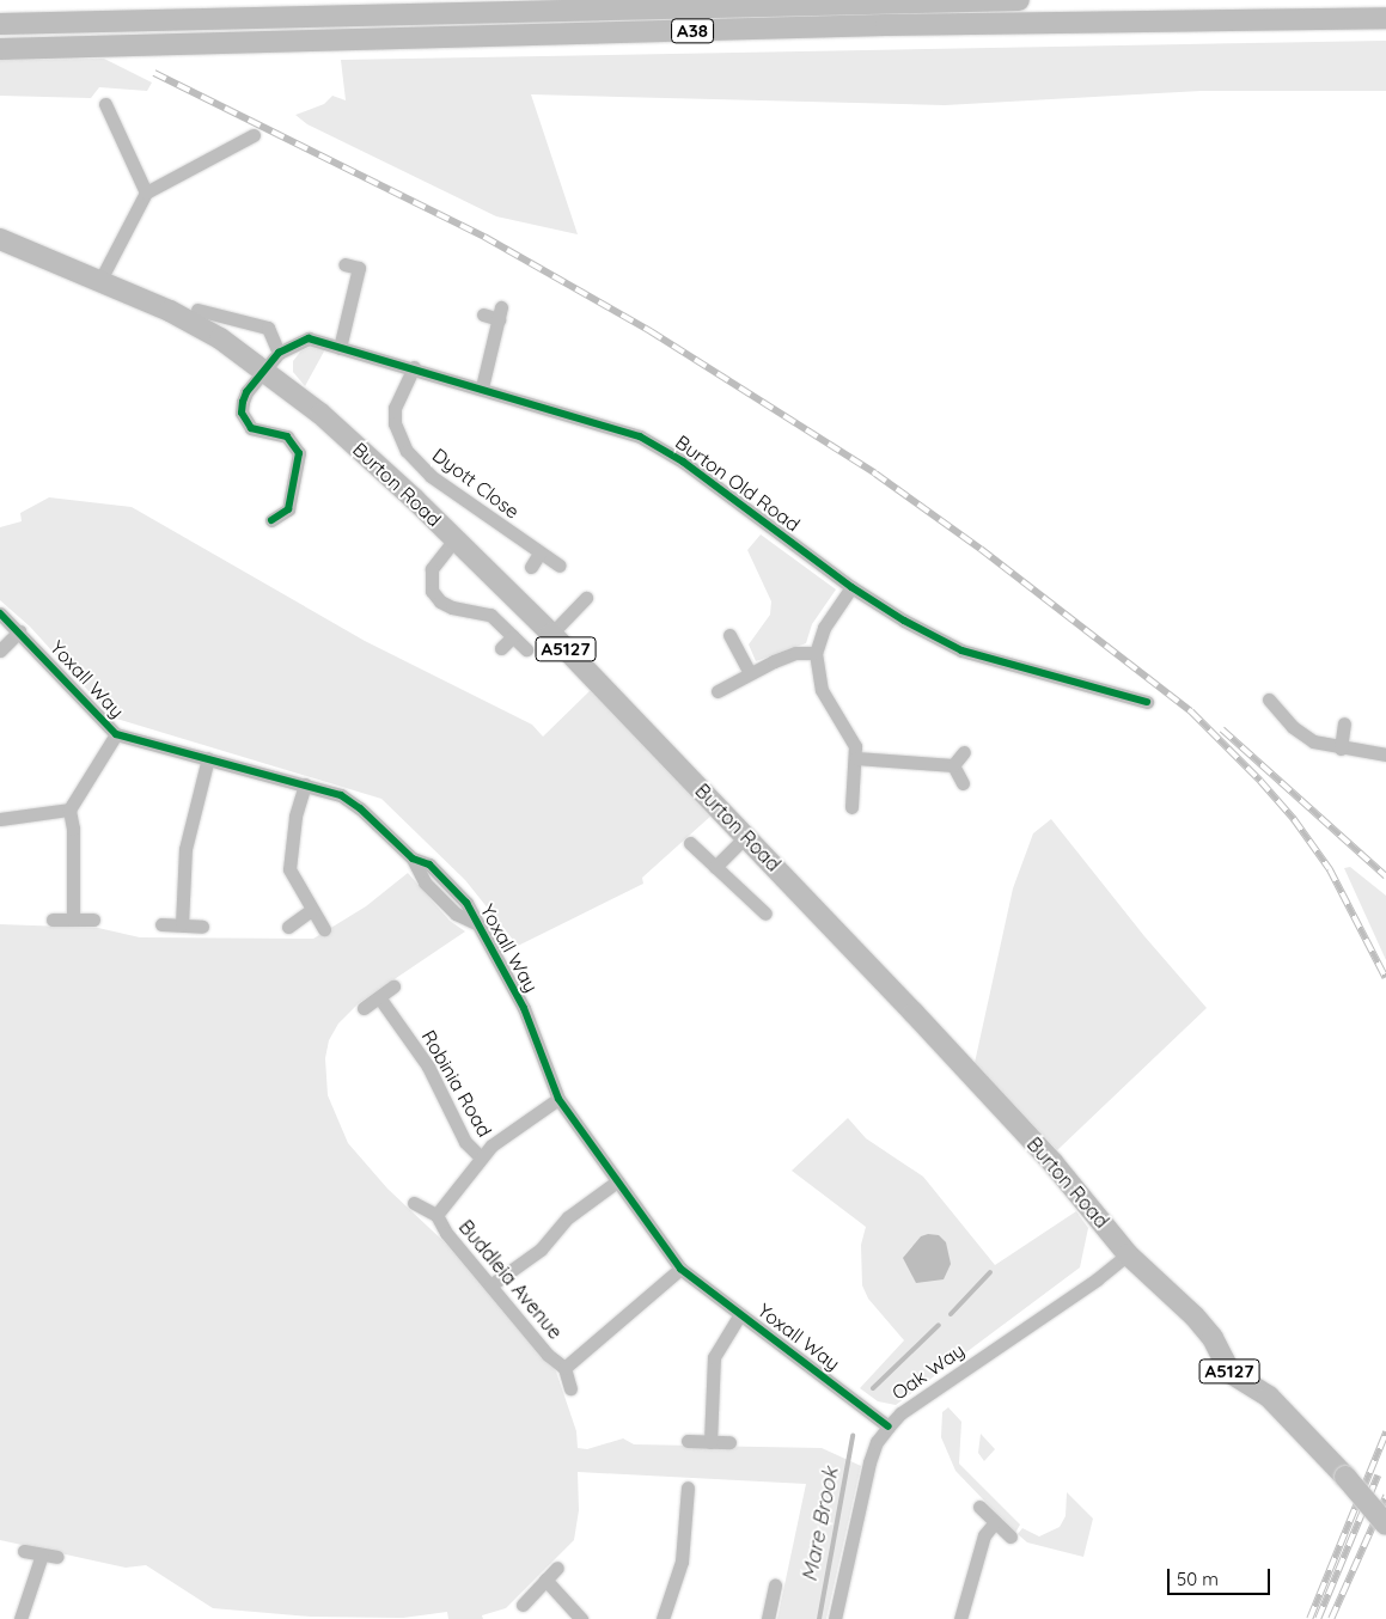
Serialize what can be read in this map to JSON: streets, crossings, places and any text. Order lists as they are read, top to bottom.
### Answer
{
  "streets": {
    "highway": ["A38", "Burton Road", "A5127"],
    "street": [
      "Dyott Close",
      "Burton Old Road",
      "Yoxall Way",
      "Robinia Road",
      "Buddleia Avenue",
      "Oak Way"
    ]
  },
  "crossings": [
    ["Dyott Close", "Burton Old Road"],
    ["Burton Old Road", "Burton Road"],
    ["Burton Road", "Oak Way"],
    ["Yoxall Way", "Oak Way"]
  ],
  "water": ["Mare Brook"],
  "scale_bar": "50 m"
}
